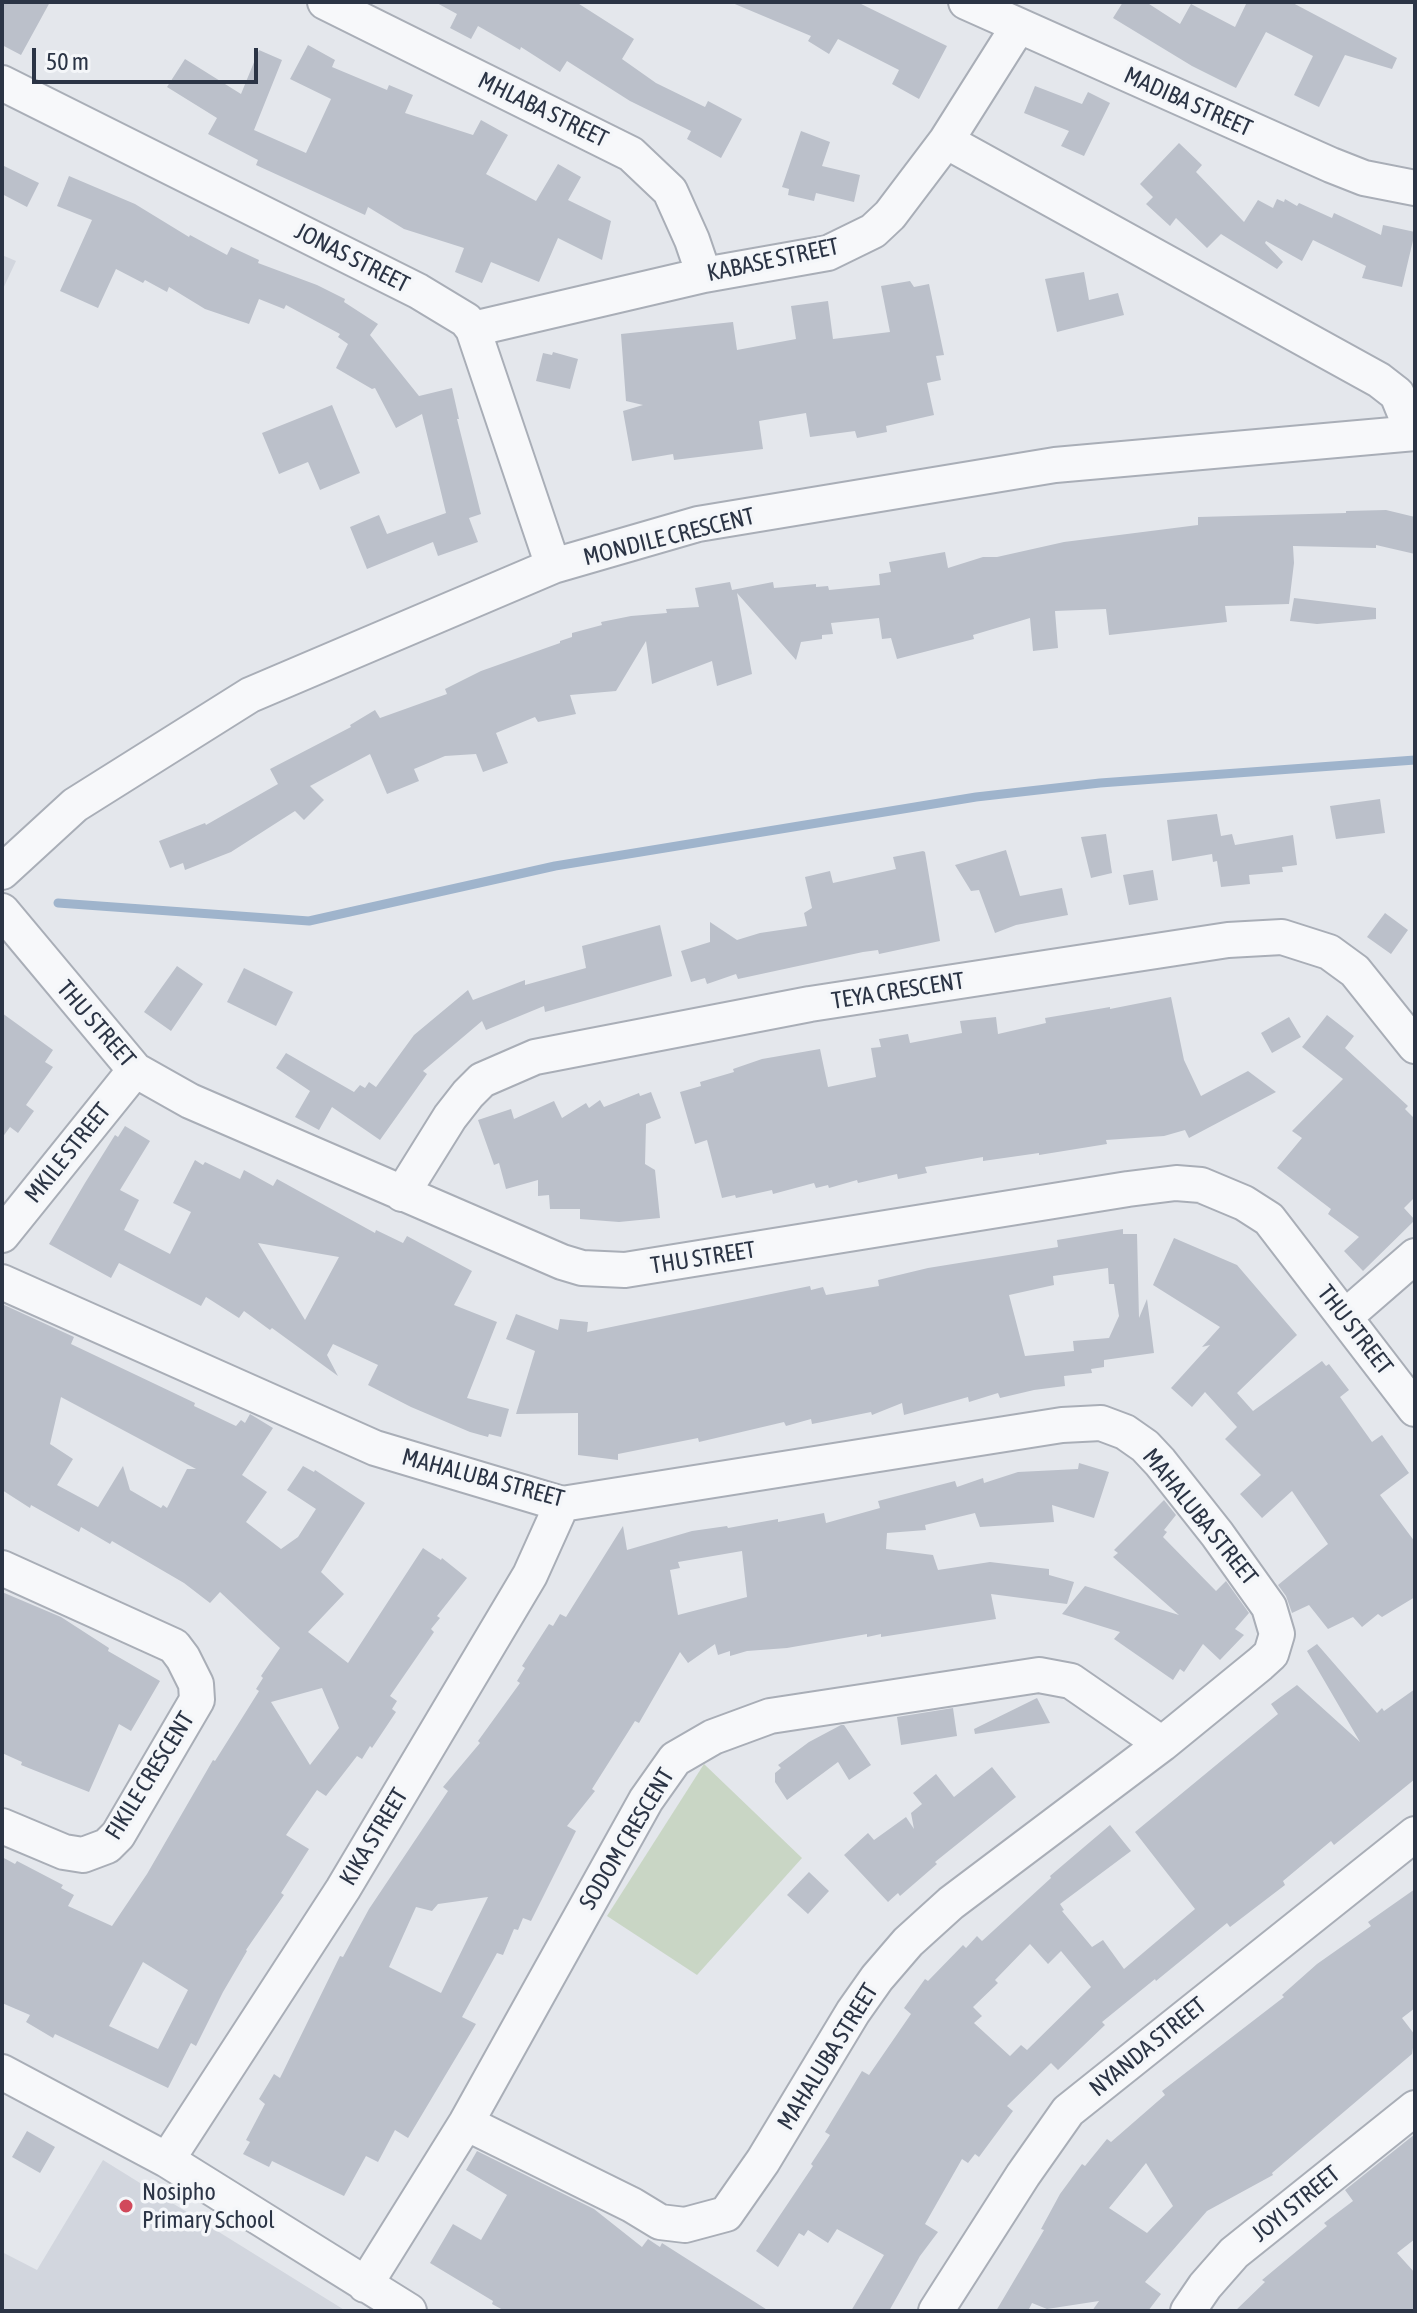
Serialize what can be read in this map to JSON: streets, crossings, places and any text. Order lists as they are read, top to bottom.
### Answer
{
  "streets": {
    "street": [
      "MADIBA STREET",
      "MHLABA STREET",
      "JONAS STREET",
      "KABASE STREET",
      "MONDILE CRESCENT",
      "TEYA CRESCENT",
      "THU STREET",
      "MKILE STREET",
      "MAHALUBA STREET",
      "FIKILE CRESCENT",
      "KIKA STREET",
      "SODOM CRESCENT",
      "NYANDA STREET",
      "JOYI STREET"
    ]
  },
  "crossings": [
    ["MADIBA STREET", "KABASE STREET"],
    ["MHLABA STREET", "KABASE STREET"],
    ["JONAS STREET", "KABASE STREET"],
    ["TEYA CRESCENT", "THU STREET"],
    ["THU STREET", "MKILE STREET"],
    ["MAHALUBA STREET", "KIKA STREET"],
    ["MAHALUBA STREET", "SODOM CRESCENT"]
  ],
  "places": ["Nosipho Primary School"],
  "scale_bar": "50 m"
}
